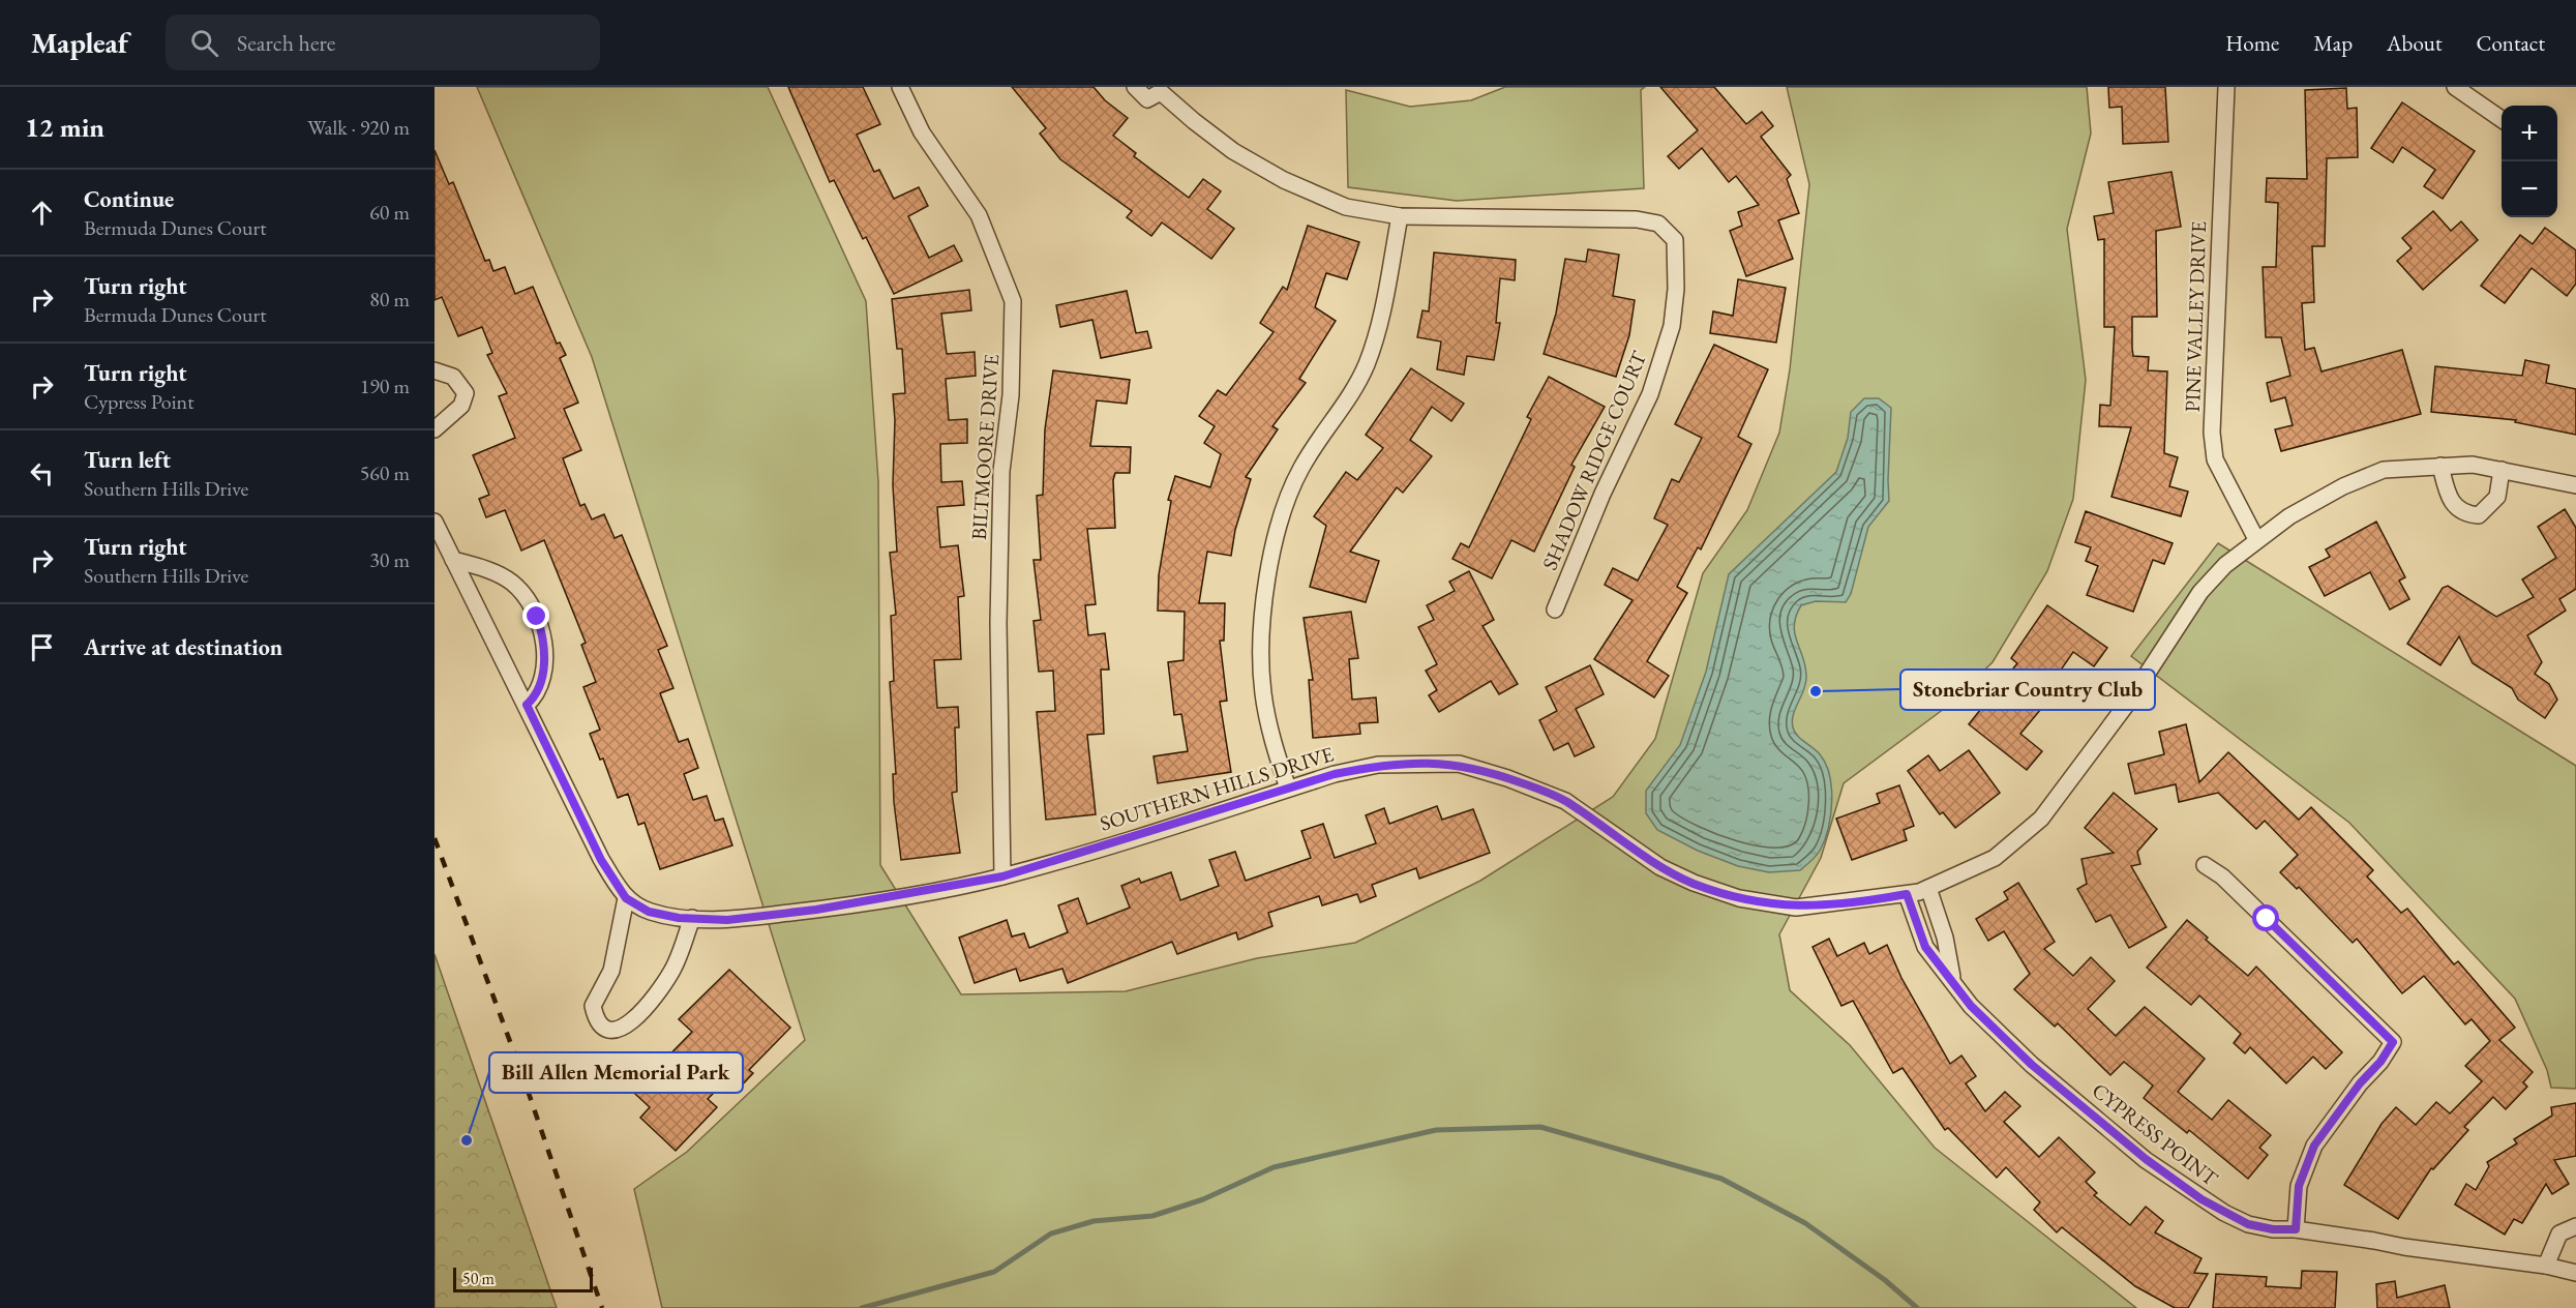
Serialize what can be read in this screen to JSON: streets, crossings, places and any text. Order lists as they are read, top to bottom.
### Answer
{
  "streets": {
    "street": [
      "PINE VALLEY DRIVE",
      "BILTMOORE DRIVE",
      "SHADOW RIDGE COURT",
      "SOUTHERN HILLS DRIVE",
      "CYPRESS POINT"
    ]
  },
  "crossings": [
    ["PINE VALLEY DRIVE", "SOUTHERN HILLS DRIVE"],
    ["BILTMOORE DRIVE", "SOUTHERN HILLS DRIVE"],
    ["SOUTHERN HILLS DRIVE", "CYPRESS POINT"]
  ],
  "places": ["Stonebriar Country Club", "Bill Allen Memorial Park"],
  "scale_bar": "50 m",
  "page": {
    "header": "Mapleaf",
    "search": "Search here",
    "nav": [
      "Home",
      "Map",
      "About",
      "Contact"
    ],
    "heading": ["12 min", "Walk · 920 m"],
    "map_buttons": ["+", "−"],
    "list": [
      ["Continue", "Bermuda Dunes Court", "60 m"],
      ["Turn right", "Bermuda Dunes Court", "80 m"],
      ["Turn right", "Cypress Point", "190 m"],
      ["Turn left", "Southern Hills Drive", "560 m"],
      ["Turn right", "Southern Hills Drive", "30 m"],
      "Arrive at destination"
    ],
    "scale": "50 m"
  }
}
